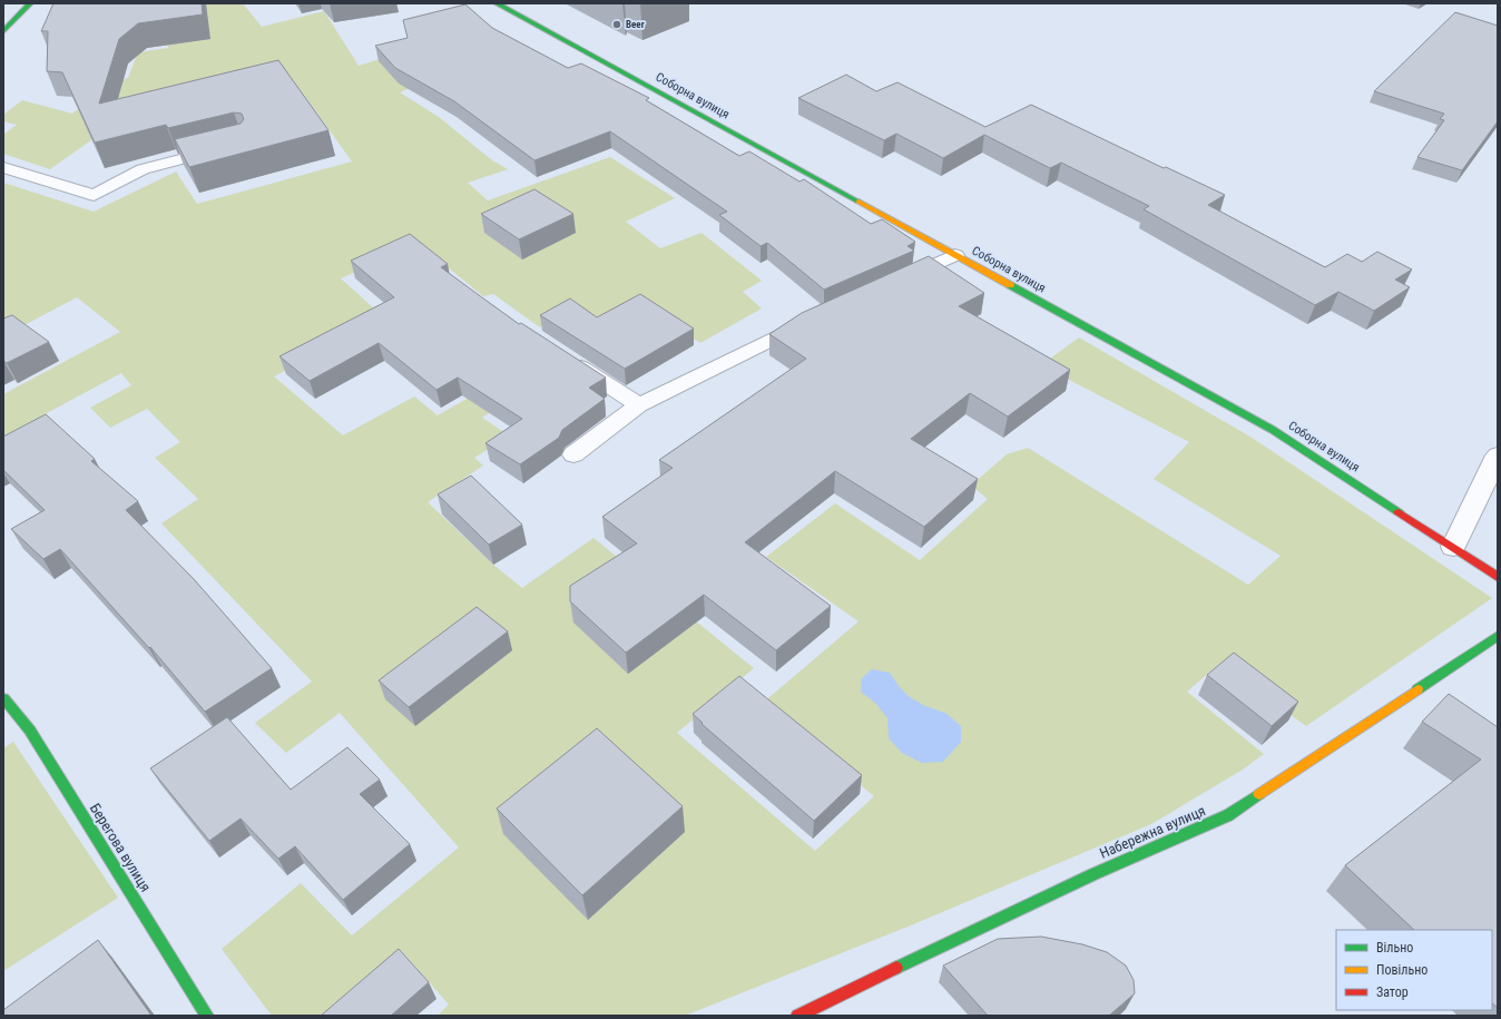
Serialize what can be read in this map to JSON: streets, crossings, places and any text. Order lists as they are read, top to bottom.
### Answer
{
  "streets": {
    "main road": ["Соборна вулиця", "Набережна вулиця", "Берегова вулиця"]
  },
  "places": ["Beer"],
  "legend": ["Вільно", "Повільно", "Затор"]
}
